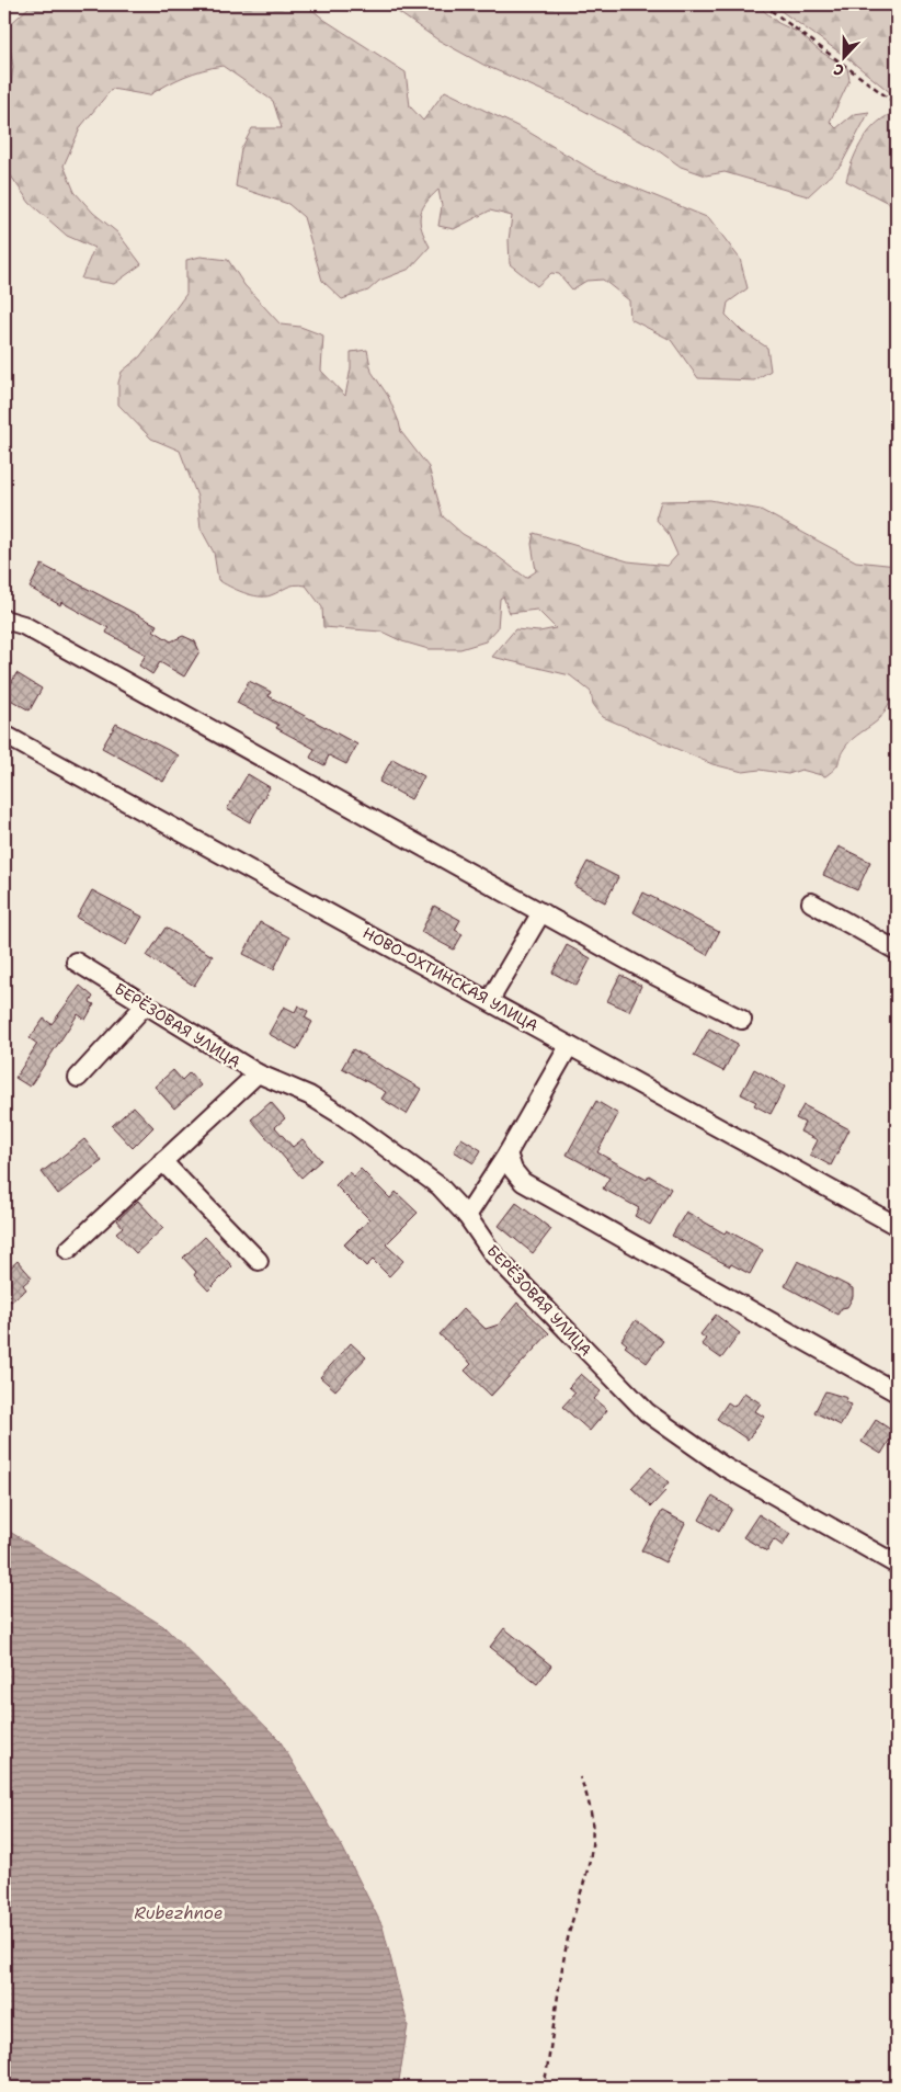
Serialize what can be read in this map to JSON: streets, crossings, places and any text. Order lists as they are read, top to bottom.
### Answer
{
  "streets": {
    "street": ["НОВО-ОХТИНСКАЯ УЛИЦА", "БЕРЁЗОВАЯ УЛИЦА"]
  },
  "water": ["Rubezhnoe"],
  "north": "bottom"
}
